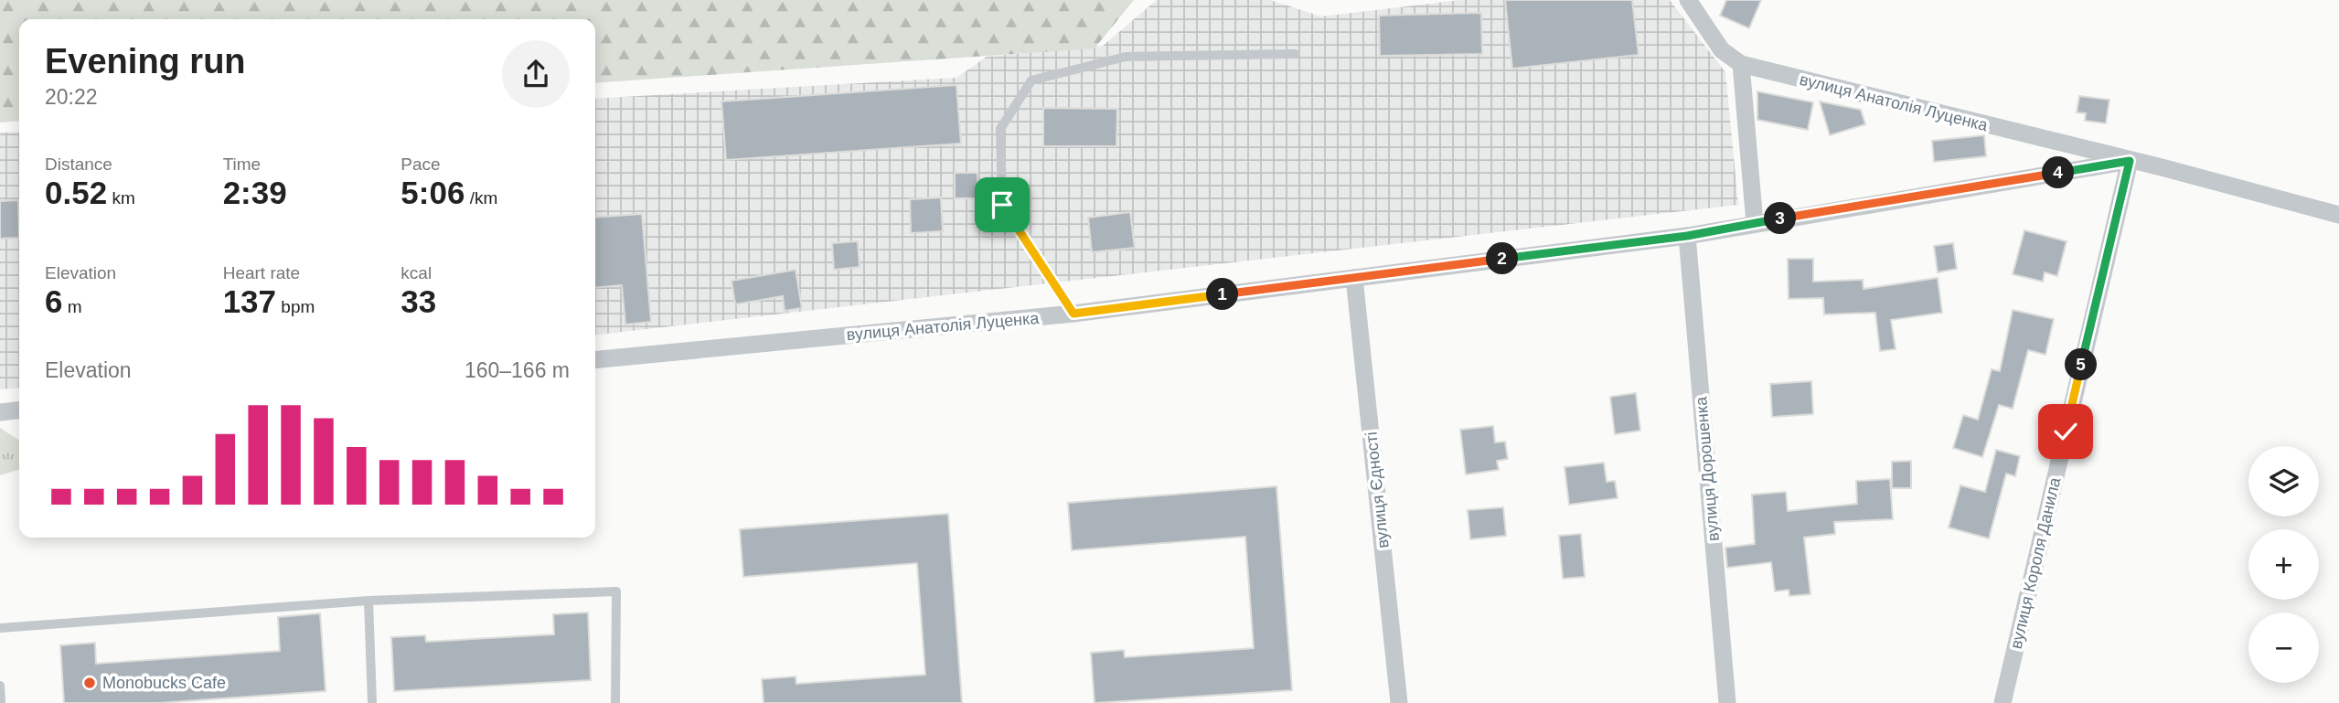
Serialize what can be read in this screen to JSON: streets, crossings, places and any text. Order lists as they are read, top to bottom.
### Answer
{
  "streets": {
    "street": [
      "вулиця Анатолія Луценка",
      "вулиця Дорошенка",
      "вулиця Єдності",
      "вулиця Короля Данила"
    ]
  },
  "crossings": [
    ["вулиця Анатолія Луценка", "вулиця Дорошенка"],
    ["вулиця Анатолія Луценка", "вулиця Єдності"],
    ["вулиця Анатолія Луценка", "вулиця Короля Данила"]
  ],
  "places": ["Monobucks Cafe"],
  "page": {
    "heading": ["Evening run", "20:22"],
    "stats": [
      ["Distance", "0.52 km"],
      ["Time", "2:39"],
      ["Pace", "5:06 /km"],
      ["Elevation", "6 m"],
      ["Heart rate", "137 bpm"],
      ["kcal", "33"]
    ],
    "pins": [
      "4",
      "3",
      "2",
      "1",
      "5"
    ],
    "chart": ["Elevation", "160–166 m"],
    "map_buttons": ["+", "−"]
  }
}
